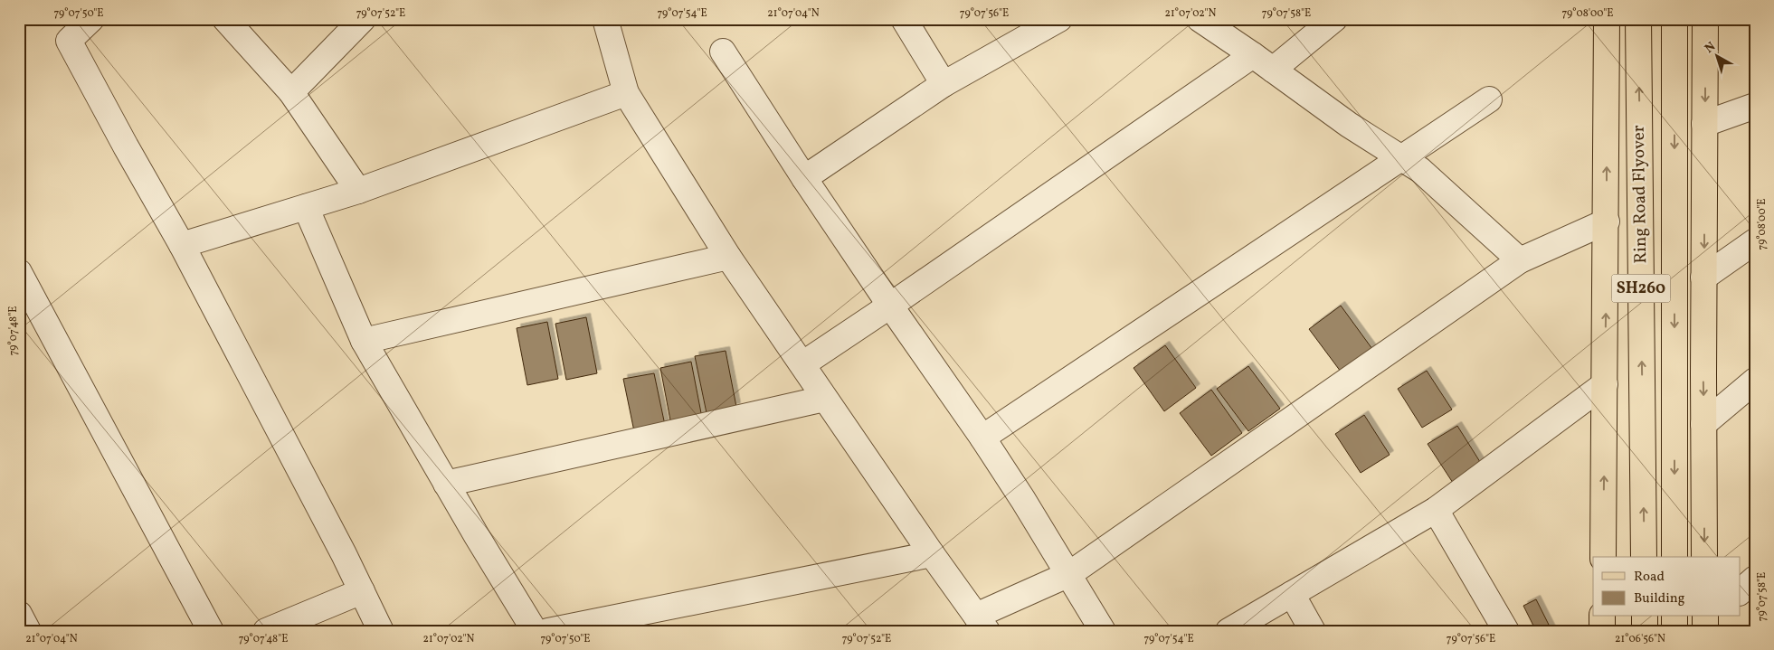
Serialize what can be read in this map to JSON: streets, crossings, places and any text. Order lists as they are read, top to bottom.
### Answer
{
  "streets": {
    "main road": ["Ring Road Flyover", "SH260"]
  },
  "legend": ["Road", "Building"],
  "north": "top left",
  "coordinates": [
    "79°07'50\"E",
    "79°07'52\"E",
    "79°07'54\"E",
    "21°07'04\"N",
    "79°07'56\"E",
    "21°07'02\"N",
    "79°07'58\"E",
    "79°08'00\"E",
    "79°07'48\"E",
    "21°06'56\"N"
  ]
}
